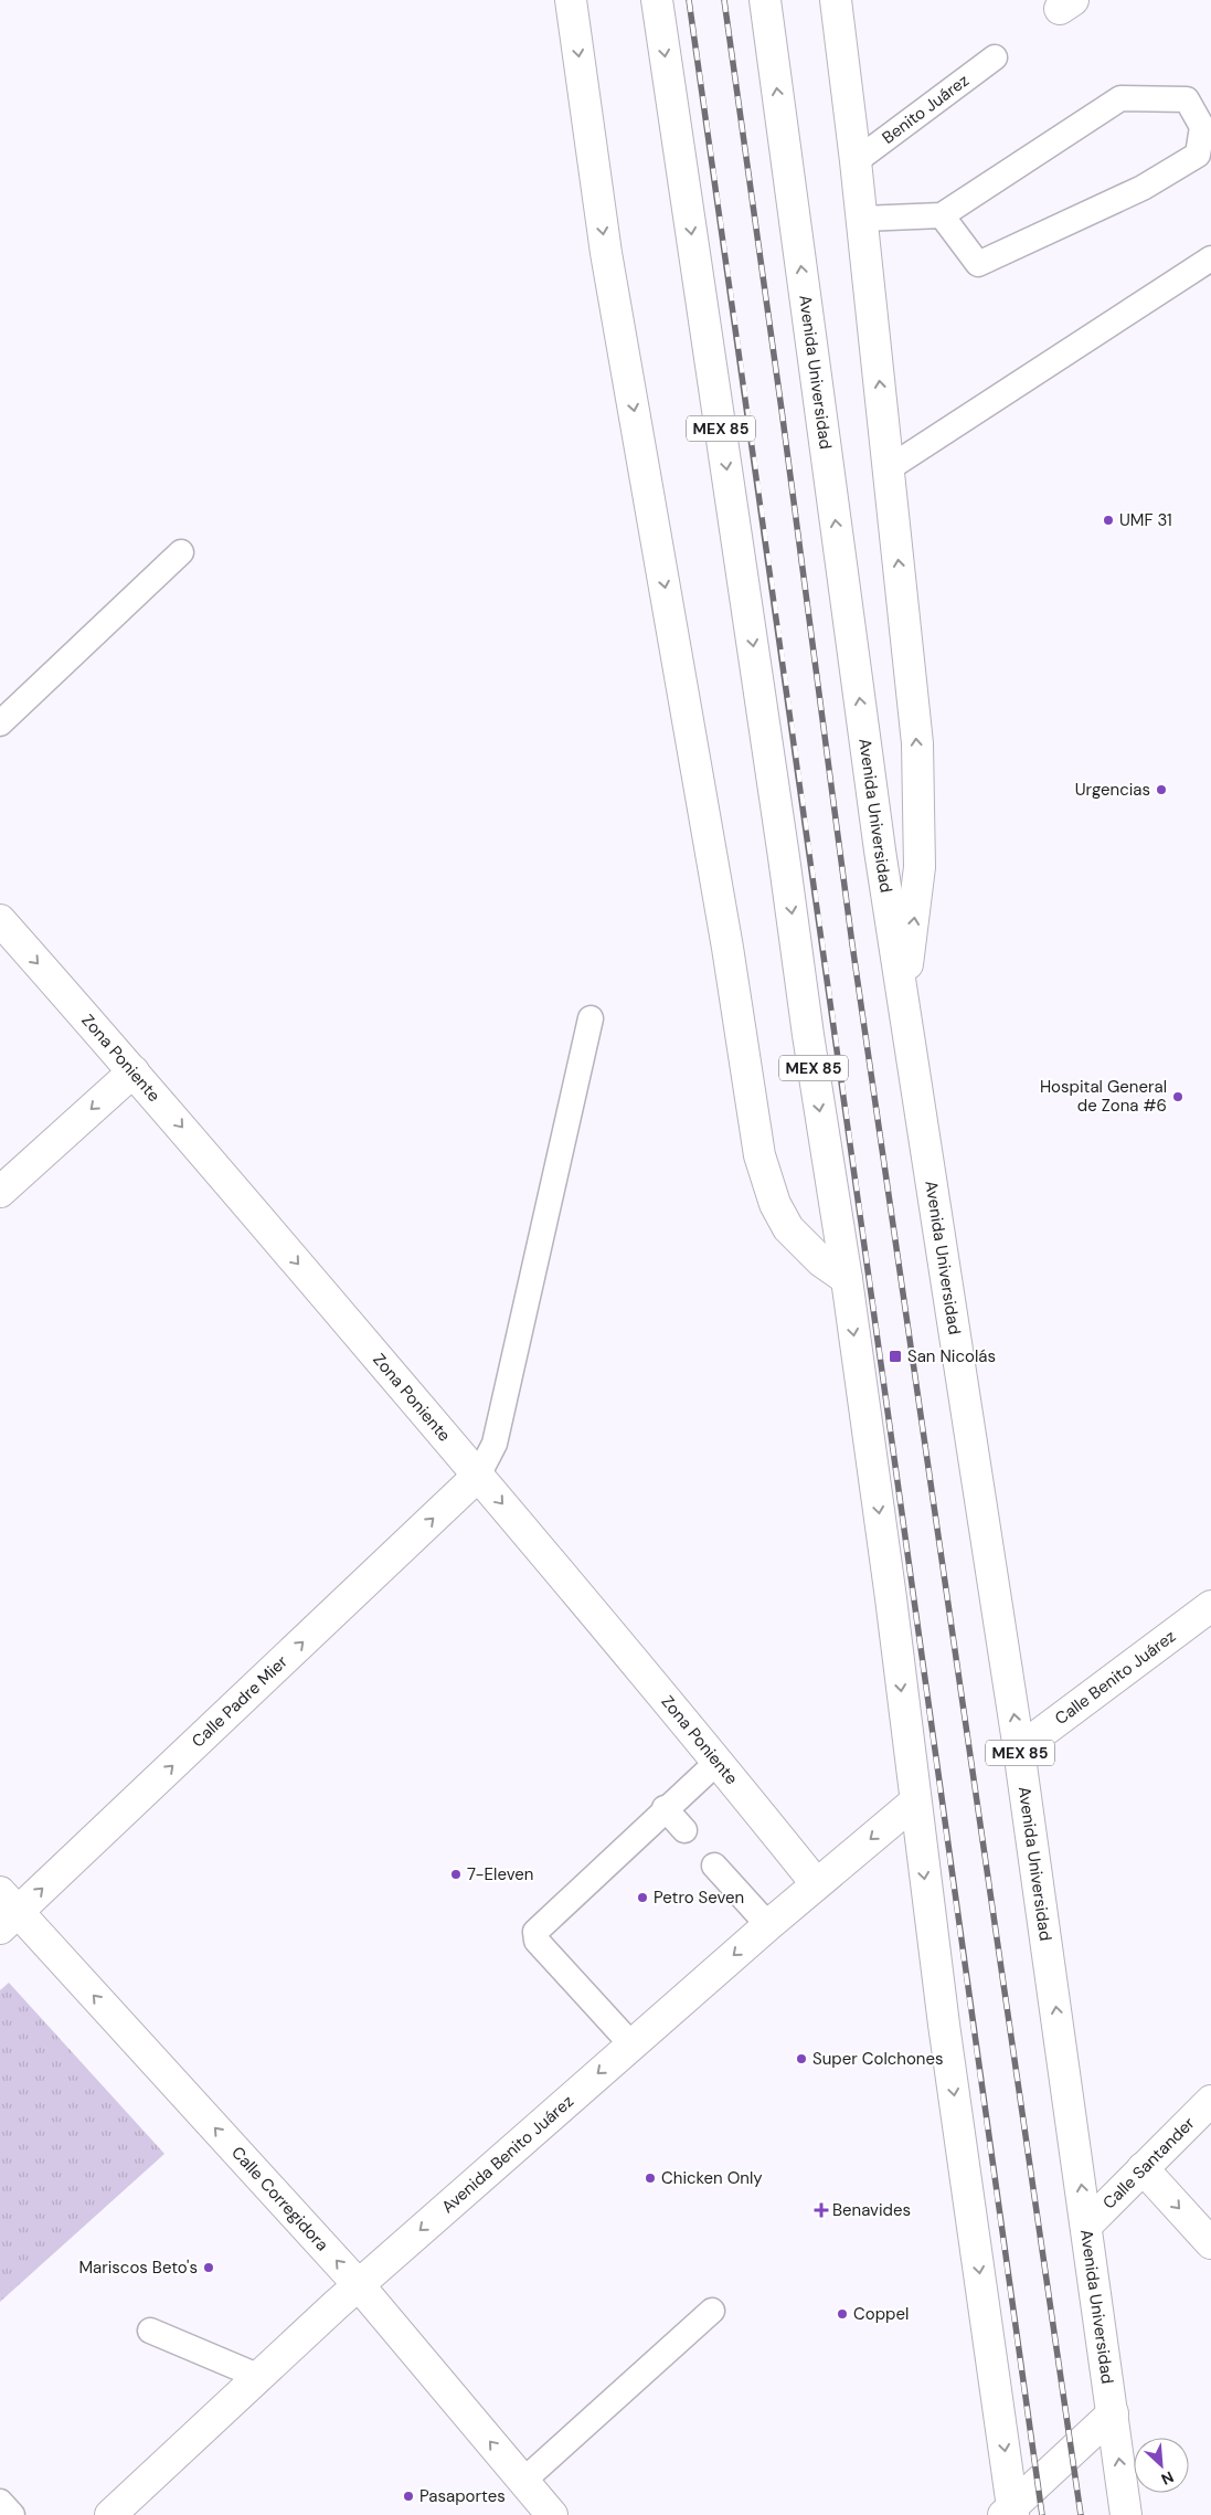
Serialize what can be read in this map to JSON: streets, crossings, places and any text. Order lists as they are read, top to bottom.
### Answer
{
  "streets": {
    "main road": [
      "Avenida Universidad",
      "MEX 85",
      "Zona Poniente",
      "Calle Benito Juárez",
      "Calle Padre Mier",
      "Avenida Benito Juárez",
      "Calle Santander",
      "Calle Corregidora"
    ],
    "lane": ["Benito Juárez"]
  },
  "crossings": [
    ["Avenida Universidad", "Calle Benito Juárez"],
    ["Avenida Universidad", "Calle Santander"],
    ["MEX 85", "Avenida Benito Juárez"],
    ["Zona Poniente", "Calle Padre Mier"],
    ["Zona Poniente", "Avenida Benito Juárez"],
    ["Calle Padre Mier", "Calle Corregidora"],
    ["Avenida Benito Juárez", "Calle Corregidora"]
  ],
  "one_way": [
    "Zona Poniente",
    "Calle Padre Mier",
    "Avenida Benito Juárez",
    "Calle Corregidora"
  ],
  "places": {
    "other": [
      "UMF 31",
      "Urgencias",
      "Hospital General de Zona #6",
      "7-Eleven",
      "Petro Seven",
      "Super Colchones",
      "Chicken Only",
      "Mariscos Beto's",
      "Coppel",
      "Pasaportes"
    ],
    "transit": ["San Nicolás"],
    "health": ["Benavides"]
  },
  "north": "bottom right"
}
